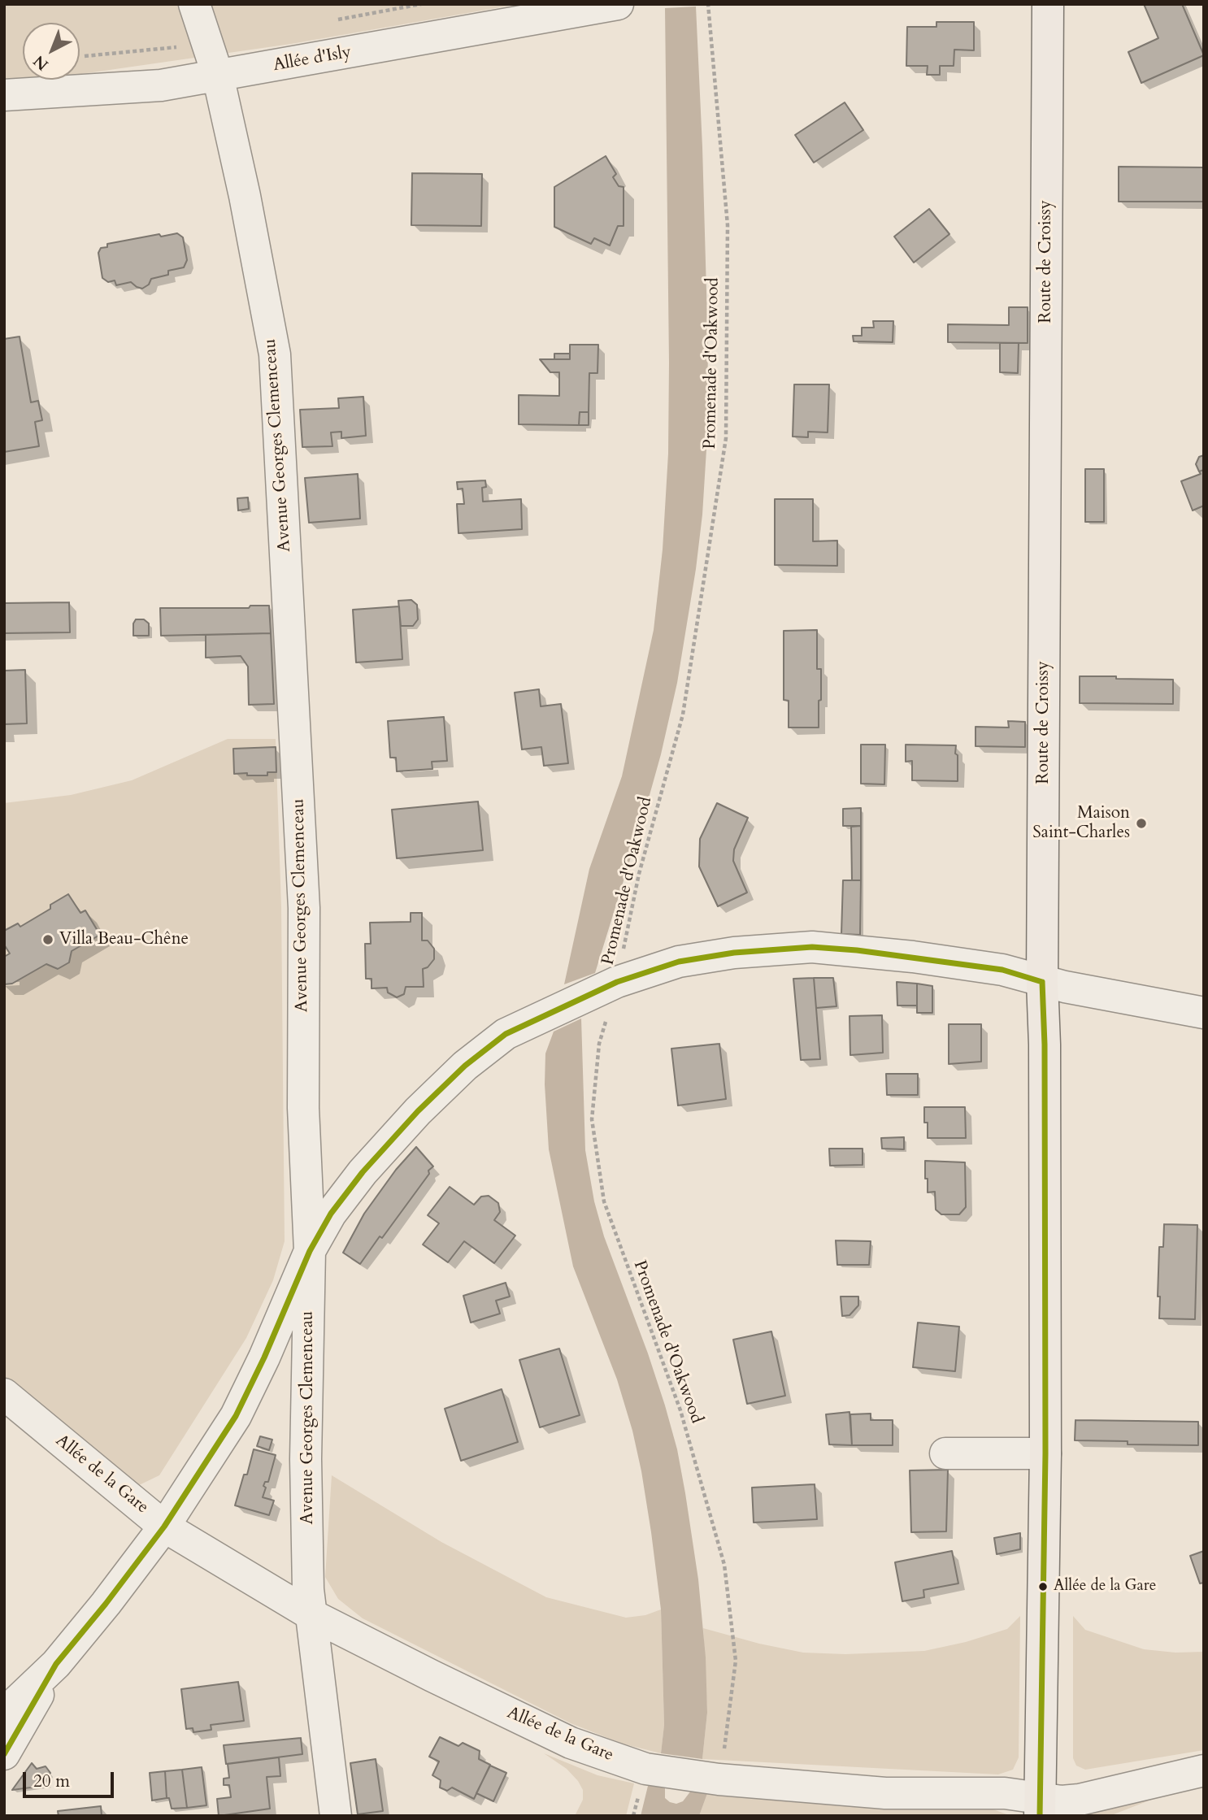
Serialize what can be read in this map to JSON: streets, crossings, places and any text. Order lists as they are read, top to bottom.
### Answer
{
  "streets": {
    "main road": ["Route de Croissy"],
    "street": ["Allée d'Isly", "Avenue Georges Clemenceau", "Allée de la Gare"],
    "path": ["Promenade d'Oakwood"]
  },
  "crossings": [
    ["Allée d'Isly", "Avenue Georges Clemenceau"],
    ["Route de Croissy", "Allée de la Gare"],
    ["Promenade d'Oakwood", "Allée de la Gare"],
    ["Avenue Georges Clemenceau", "Allée de la Gare"]
  ],
  "places": ["Maison Saint-Charles", "Villa Beau-Chêne", "Allée de la Gare"],
  "scale_bar": "20 m",
  "north": "bottom left"
}
